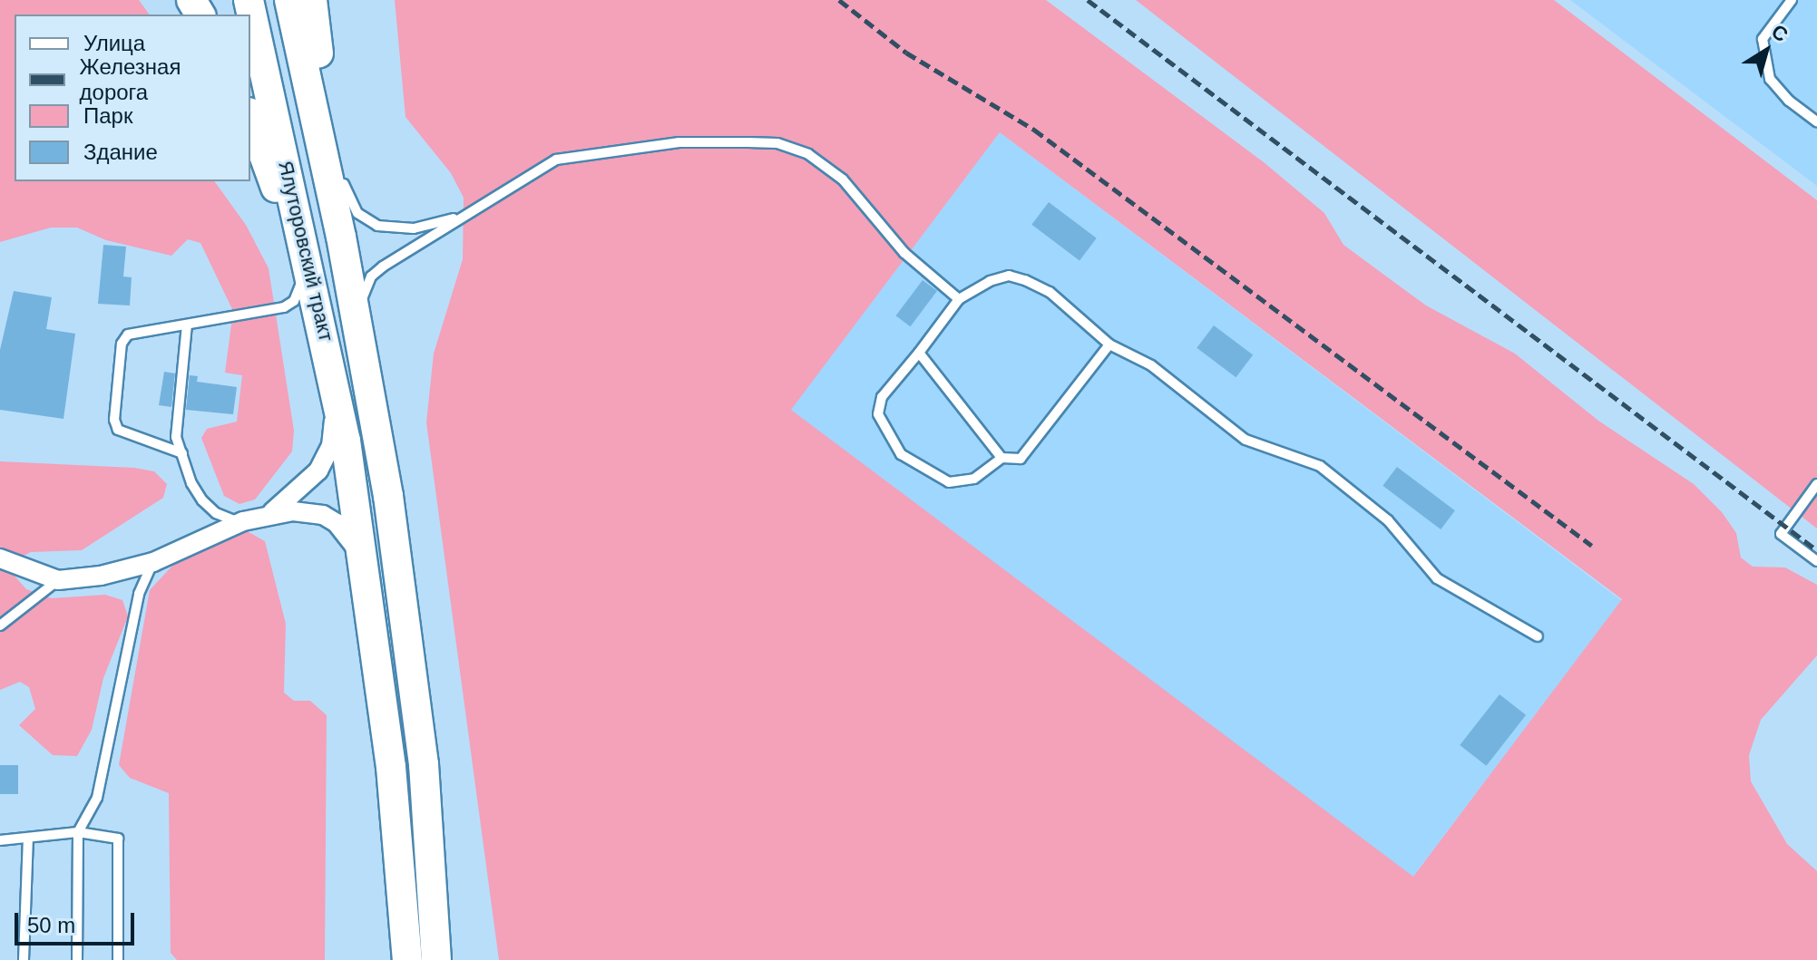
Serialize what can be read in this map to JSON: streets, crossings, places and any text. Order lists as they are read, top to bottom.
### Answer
{
  "streets": {
    "main road": ["Ялуторовский тракт"]
  },
  "legend": [
    "Улица",
    "Железная дорога",
    "Парк",
    "Здание"
  ],
  "scale_bar": "50 m",
  "north": "top right"
}
